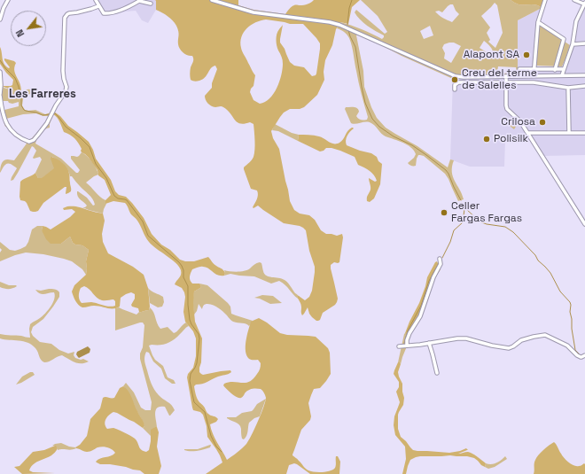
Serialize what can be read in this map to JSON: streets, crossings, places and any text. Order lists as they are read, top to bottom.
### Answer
{
  "districts": ["Les Farreres"],
  "places": [
    "Alapont SA",
    "Creu del terme de Salelles",
    "Crilosa",
    "Polisilk",
    "Celler Fargas Fargas"
  ],
  "north": "bottom left"
}
